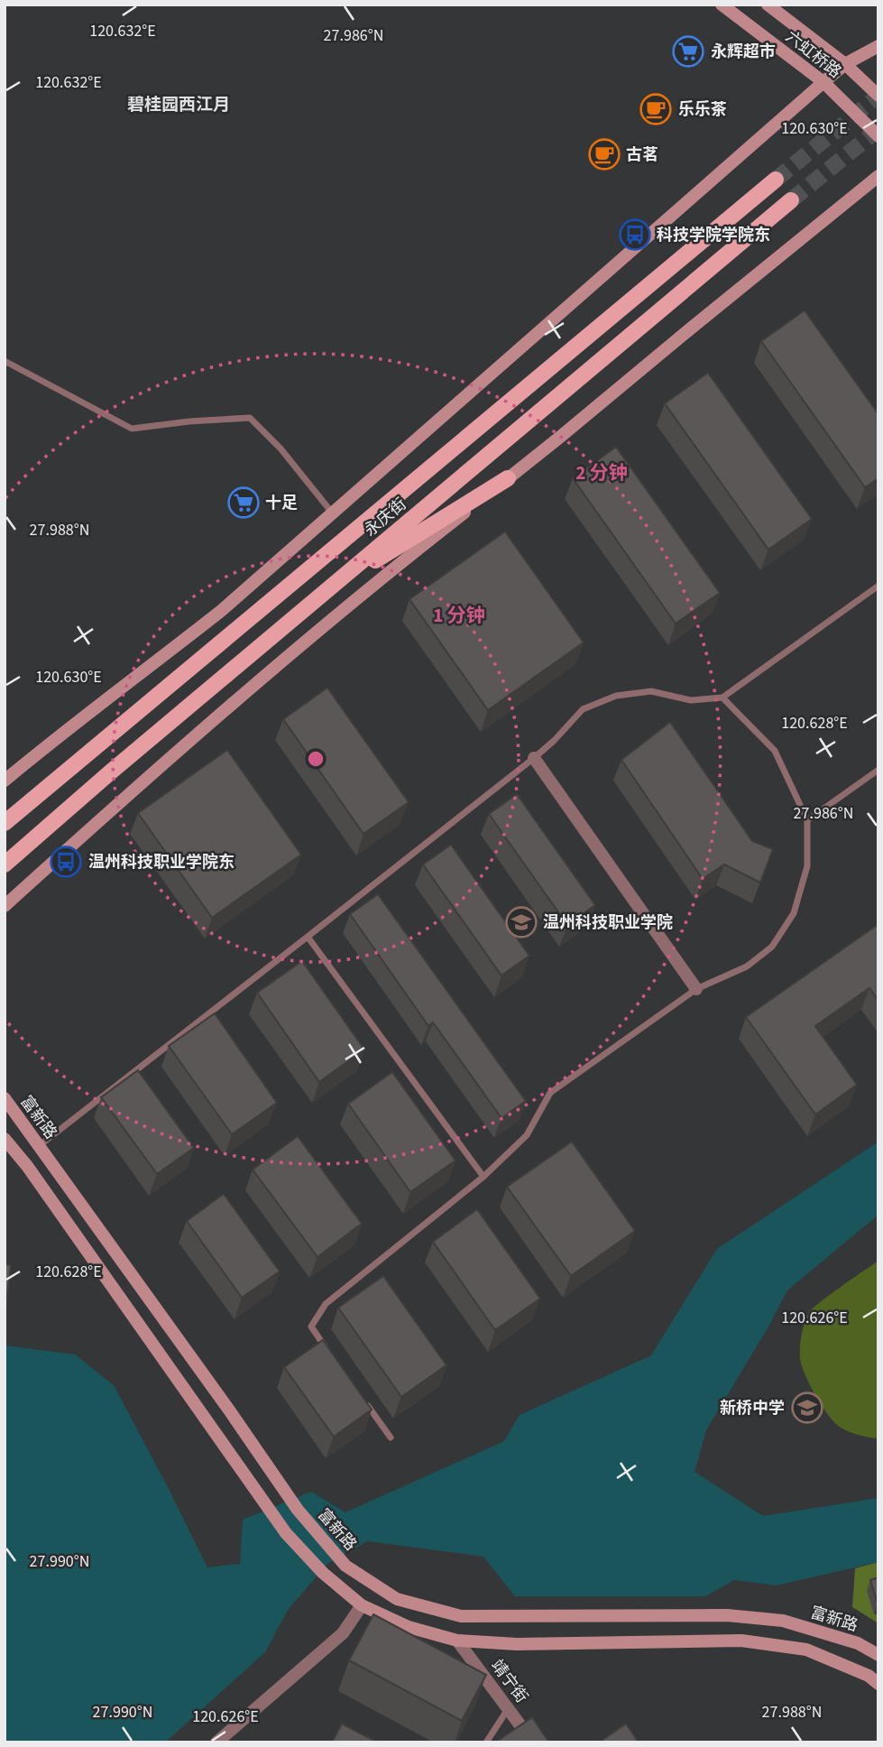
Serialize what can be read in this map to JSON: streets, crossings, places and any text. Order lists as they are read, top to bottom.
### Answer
{
  "streets": {
    "main road": ["六虹桥路", "永庆街", "富新路"],
    "street": ["靖宁街"]
  },
  "districts": ["碧桂园西江月"],
  "places": {
    "supermarket": ["永辉超市", "十足"],
    "cafe": ["乐乐茶", "古茗"],
    "bus stop": ["科技学院学院东", "温州科技职业学院东"],
    "school or university": ["温州科技职业学院", "新桥中学"]
  },
  "coordinates": [
    "120.632°E",
    "27.986°N",
    "120.630°E",
    "27.988°N",
    "120.628°E",
    "120.626°E",
    "27.990°N"
  ],
  "rings": ["2 分钟", "1 分钟"]
}
